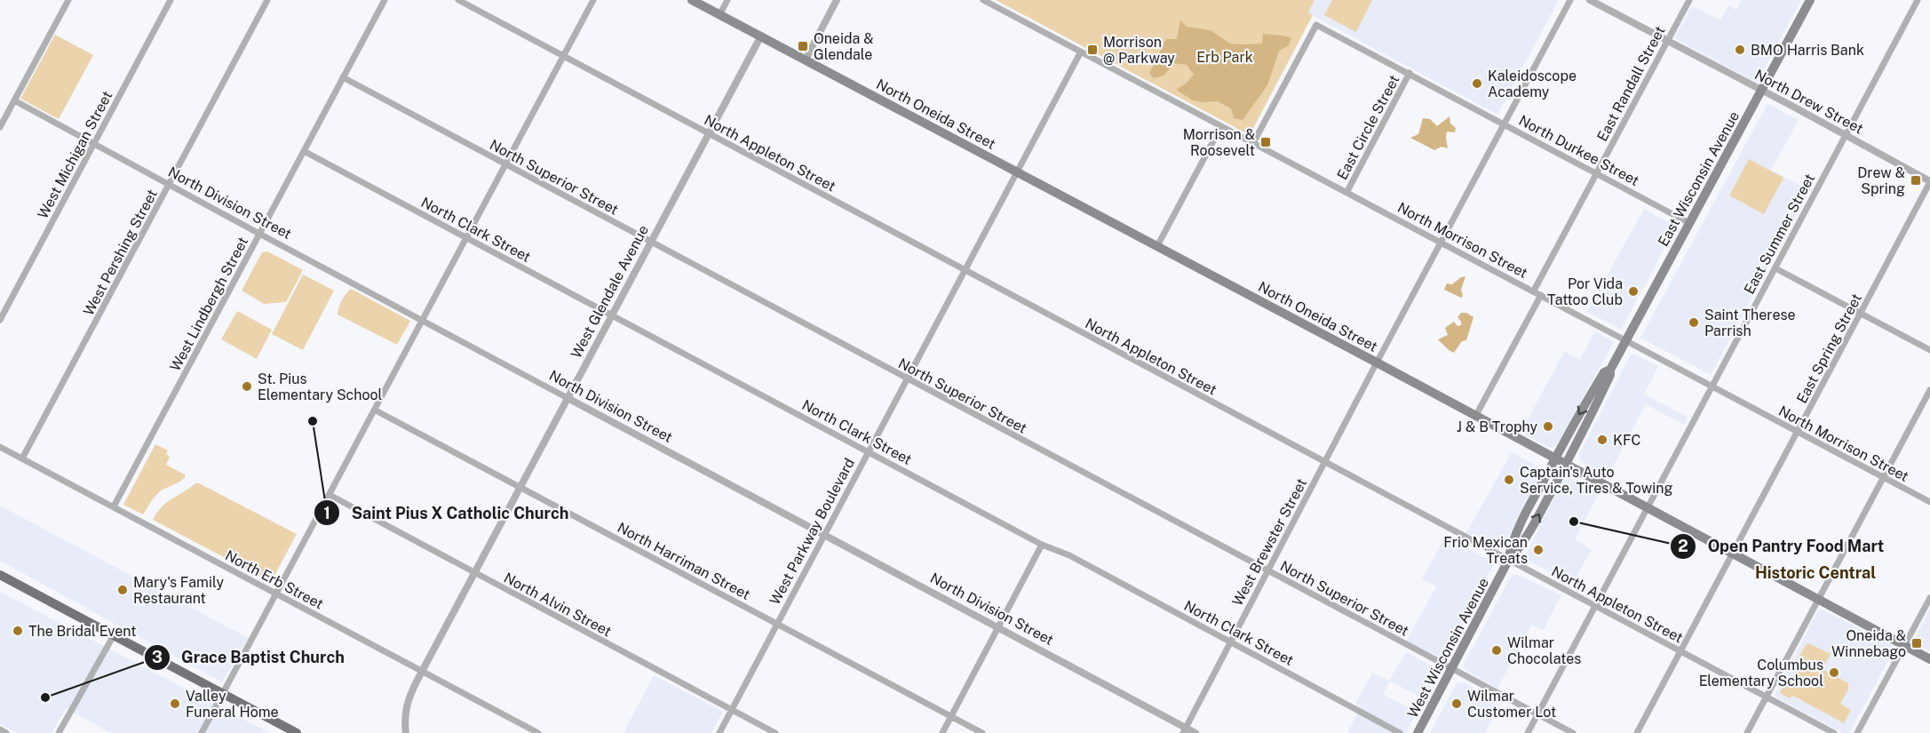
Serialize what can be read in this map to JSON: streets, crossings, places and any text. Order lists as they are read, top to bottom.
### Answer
{
  "streets": {
    "main road": ["North Oneida Street", "East Wisconsin Avenue", "West Wisconsin Avenue"],
    "street": [
      "East Randall Street",
      "North Drew Street",
      "East Circle Street",
      "North Durkee Street",
      "North Appleton Street",
      "West Michigan Street",
      "North Superior Street",
      "North Division Street",
      "North Clark Street",
      "East Summer Street",
      "North Morrison Street",
      "West Pershing Street",
      "West Glendale Avenue",
      "West Lindbergh Street",
      "East Spring Street",
      "West Parkway Boulevard",
      "West Brewster Street",
      "North Harriman Street",
      "North Erb Street",
      "North Alvin Street"
    ]
  },
  "crossings": [
    ["East Randall Street", "North Drew Street"],
    ["East Randall Street", "North Durkee Street"],
    ["East Randall Street", "North Morrison Street"],
    ["North Drew Street", "East Wisconsin Avenue"],
    ["North Drew Street", "East Summer Street"],
    ["North Drew Street", "East Spring Street"],
    ["North Oneida Street", "East Wisconsin Avenue"],
    ["North Oneida Street", "East Summer Street"],
    ["North Oneida Street", "West Glendale Avenue"],
    ["North Oneida Street", "East Spring Street"],
    ["North Oneida Street", "West Parkway Boulevard"],
    ["North Oneida Street", "West Brewster Street"],
    ["North Oneida Street", "West Wisconsin Avenue"],
    ["East Circle Street", "North Durkee Street"],
    ["East Circle Street", "North Morrison Street"],
    ["North Durkee Street", "East Wisconsin Avenue"],
    ["North Durkee Street", "North Morrison Street"],
    ["North Durkee Street", "West Brewster Street"],
    ["North Appleton Street", "East Wisconsin Avenue"],
    ["North Appleton Street", "East Summer Street"],
    ["North Appleton Street", "West Glendale Avenue"],
    ["North Appleton Street", "East Spring Street"],
    ["North Appleton Street", "West Parkway Boulevard"],
    ["North Appleton Street", "West Brewster Street"],
    ["North Appleton Street", "West Wisconsin Avenue"],
    ["West Michigan Street", "North Division Street"],
    ["North Superior Street", "East Summer Street"],
    ["North Superior Street", "West Glendale Avenue"],
    ["North Superior Street", "West Lindbergh Street"],
    ["North Superior Street", "West Parkway Boulevard"],
    ["North Superior Street", "West Brewster Street"],
    ["North Superior Street", "West Wisconsin Avenue"],
    ["East Wisconsin Avenue", "North Morrison Street"],
    ["East Wisconsin Avenue", "West Wisconsin Avenue"],
    ["North Division Street", "West Pershing Street"],
    ["North Division Street", "West Glendale Avenue"],
    ["North Division Street", "West Lindbergh Street"],
    ["North Division Street", "West Parkway Boulevard"],
    ["North Division Street", "West Brewster Street"],
    ["North Clark Street", "West Glendale Avenue"],
    ["North Clark Street", "West Lindbergh Street"],
    ["North Clark Street", "West Parkway Boulevard"],
    ["North Clark Street", "West Brewster Street"],
    ["East Summer Street", "North Morrison Street"],
    ["North Morrison Street", "East Spring Street"],
    ["North Morrison Street", "West Parkway Boulevard"],
    ["North Morrison Street", "West Brewster Street"],
    ["West Pershing Street", "North Erb Street"],
    ["West Glendale Avenue", "North Harriman Street"],
    ["West Glendale Avenue", "North Erb Street"],
    ["West Glendale Avenue", "North Alvin Street"],
    ["West Lindbergh Street", "North Erb Street"],
    ["West Parkway Boulevard", "North Harriman Street"],
    ["West Parkway Boulevard", "North Alvin Street"]
  ],
  "one_way": ["West Wisconsin Avenue"],
  "districts": ["Historic Central"],
  "parks": ["Erb Park"],
  "places": {
    "transit": [
      "Oneida & Glendale",
      "Morrison @ Parkway",
      "Morrison & Roosevelt",
      "Drew & Spring",
      "Oneida & Winnebago"
    ],
    "other": [
      "BMO Harris Bank",
      "Kaleidoscope Academy",
      "Por Vida Tattoo Club",
      "Saint Therese Parrish",
      "St. Pius Elementary School",
      "Saint Pius X Catholic Church",
      "J & B Trophy",
      "KFC",
      "Captain's Auto Service, Tires & Towing",
      "Open Pantry Food Mart",
      "Frio Mexican Treats",
      "Mary's Family Restaurant",
      "The Bridal Event",
      "Wilmar Chocolates",
      "Columbus Elementary School",
      "Grace Baptist Church",
      "Valley Funeral Home",
      "Wilmar Customer Lot"
    ]
  }
}
